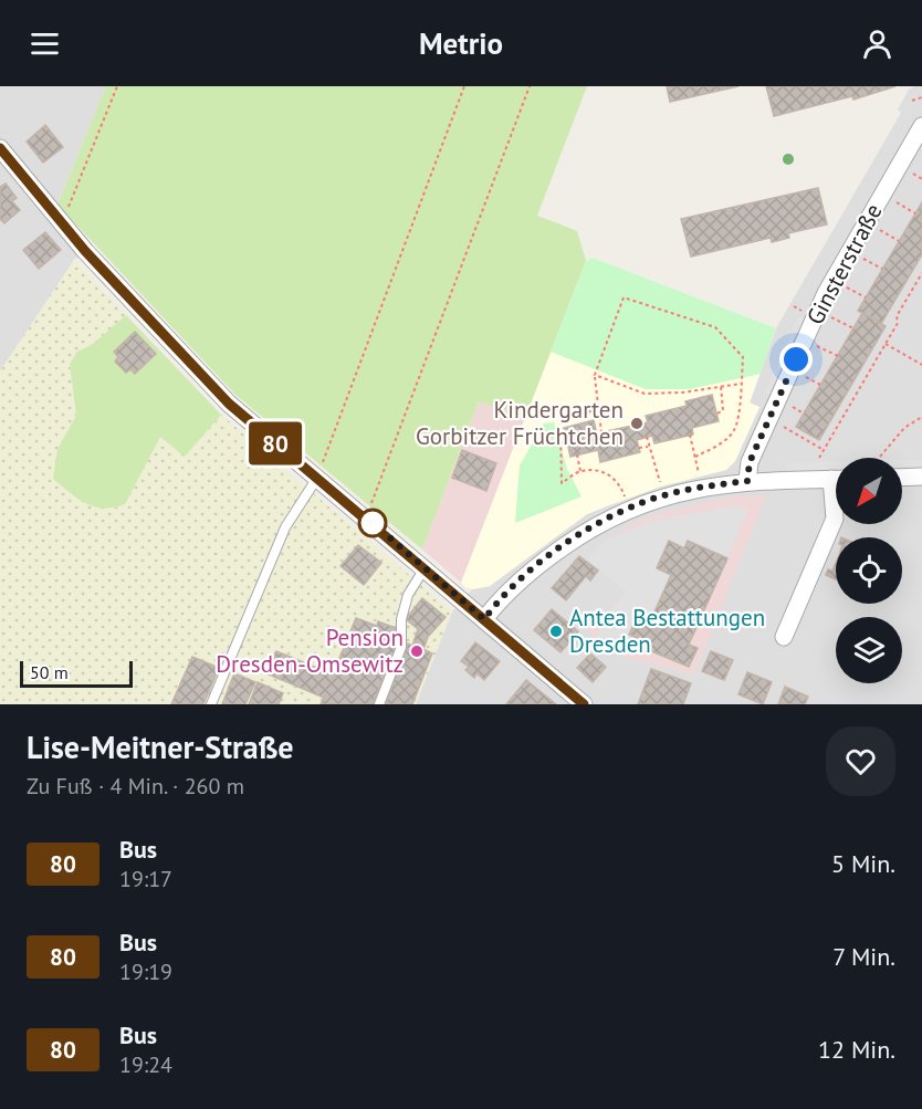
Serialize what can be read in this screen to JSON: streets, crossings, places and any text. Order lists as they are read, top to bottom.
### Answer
{
  "streets": {
    "street": ["Ginsterstraße"]
  },
  "places": ["Kindergarten Gorbitzer Früchtchen", "Antea Bestattungen Dresden", "Pension Dresden-Omsewitz"],
  "lines": ["bus line 80"],
  "scale_bar": "50 m",
  "north": "bottom left",
  "page": {
    "header": "Metrio",
    "on_map": "80",
    "scale": "50 m",
    "heading": ["Lise-Meitner-Straße", "Zu Fuß · 4 Min. · 260 m"],
    "list": [
      {
        "mark": "80",
        "name": "Bus",
        "note": "19:17",
        "value": "5 Min."
      },
      {
        "mark": "80",
        "name": "Bus",
        "note": "19:19",
        "value": "7 Min."
      },
      {
        "mark": "80",
        "name": "Bus",
        "note": "19:24",
        "value": "12 Min."
      }
    ]
  }
}
